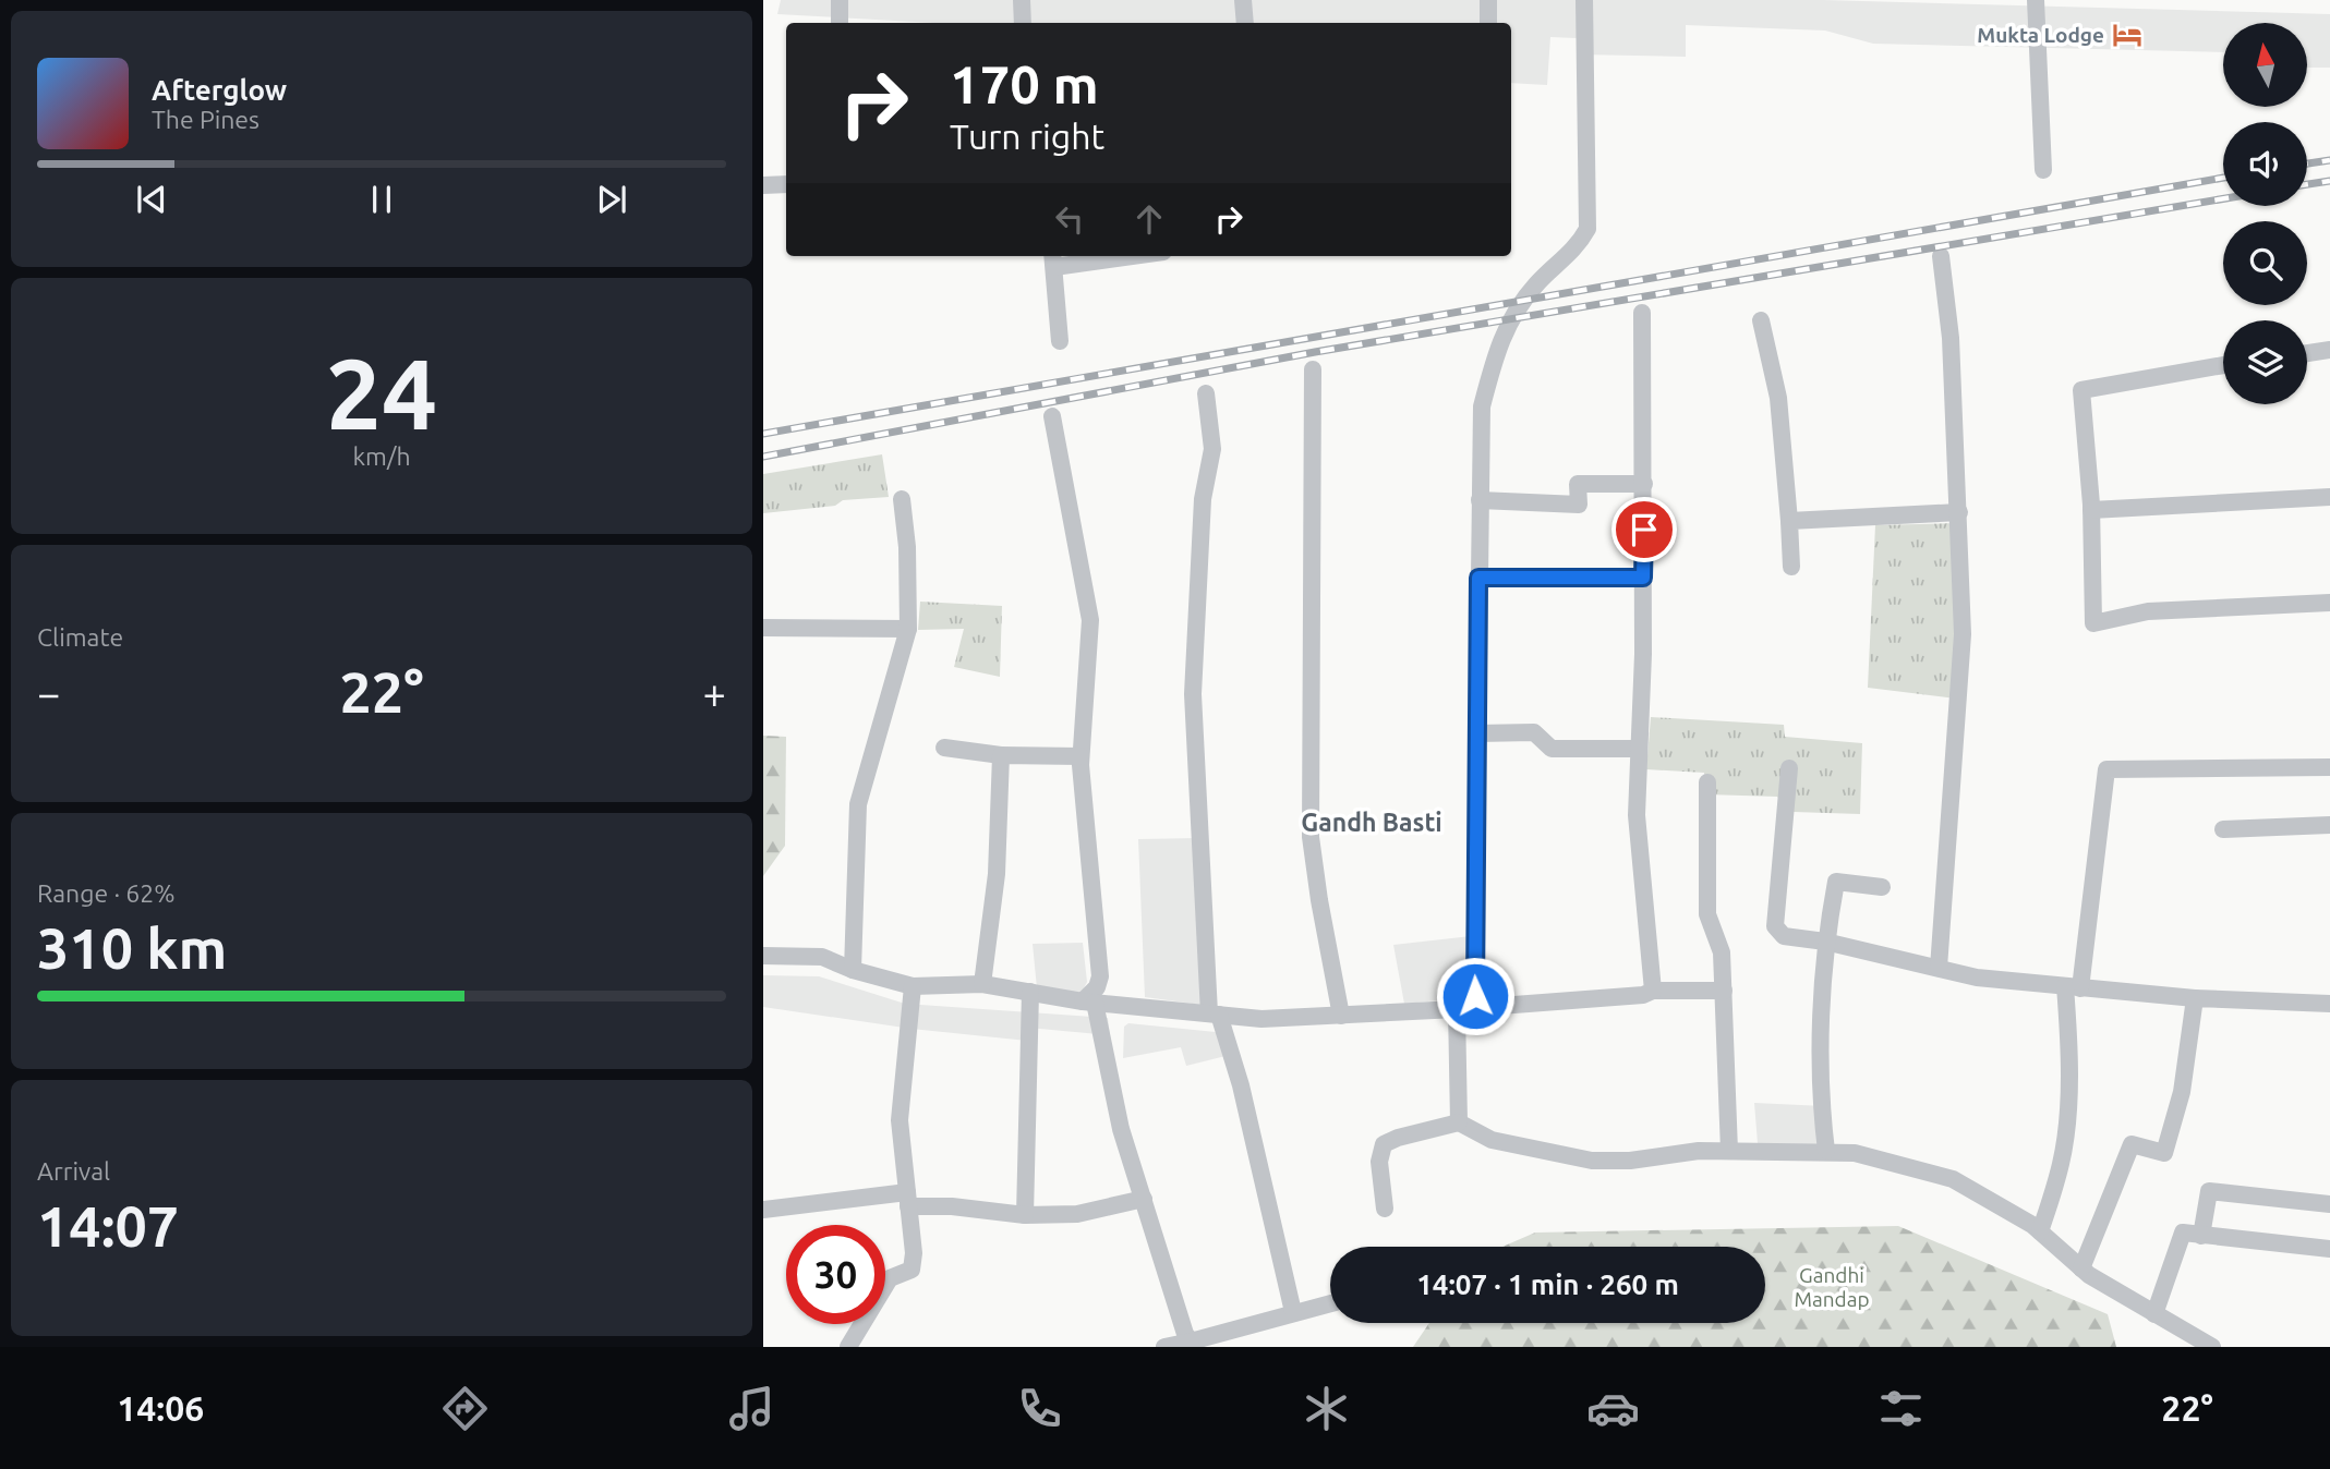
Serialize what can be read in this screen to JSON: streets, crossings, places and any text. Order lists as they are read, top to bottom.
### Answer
{
  "districts": ["Gandh Basti"],
  "parks": ["Gandhi Mandap"],
  "places": {
    "hotel": ["Mukta Lodge"]
  },
  "north": "top",
  "page": {
    "turn": ["170 m", "Turn right"],
    "song": ["Afterglow", "The Pines"],
    "tile": [
      ["24", "km/h"],
      "Climate",
      ["Range · 62%", "310 km"],
      ["Arrival", "14:07"]
    ],
    "heat": ["−", "22°", "+"],
    "limit": "30",
    "trip": "14:07 · 1 min · 260 m",
    "tabs": ["14:06", "22°"]
  }
}
